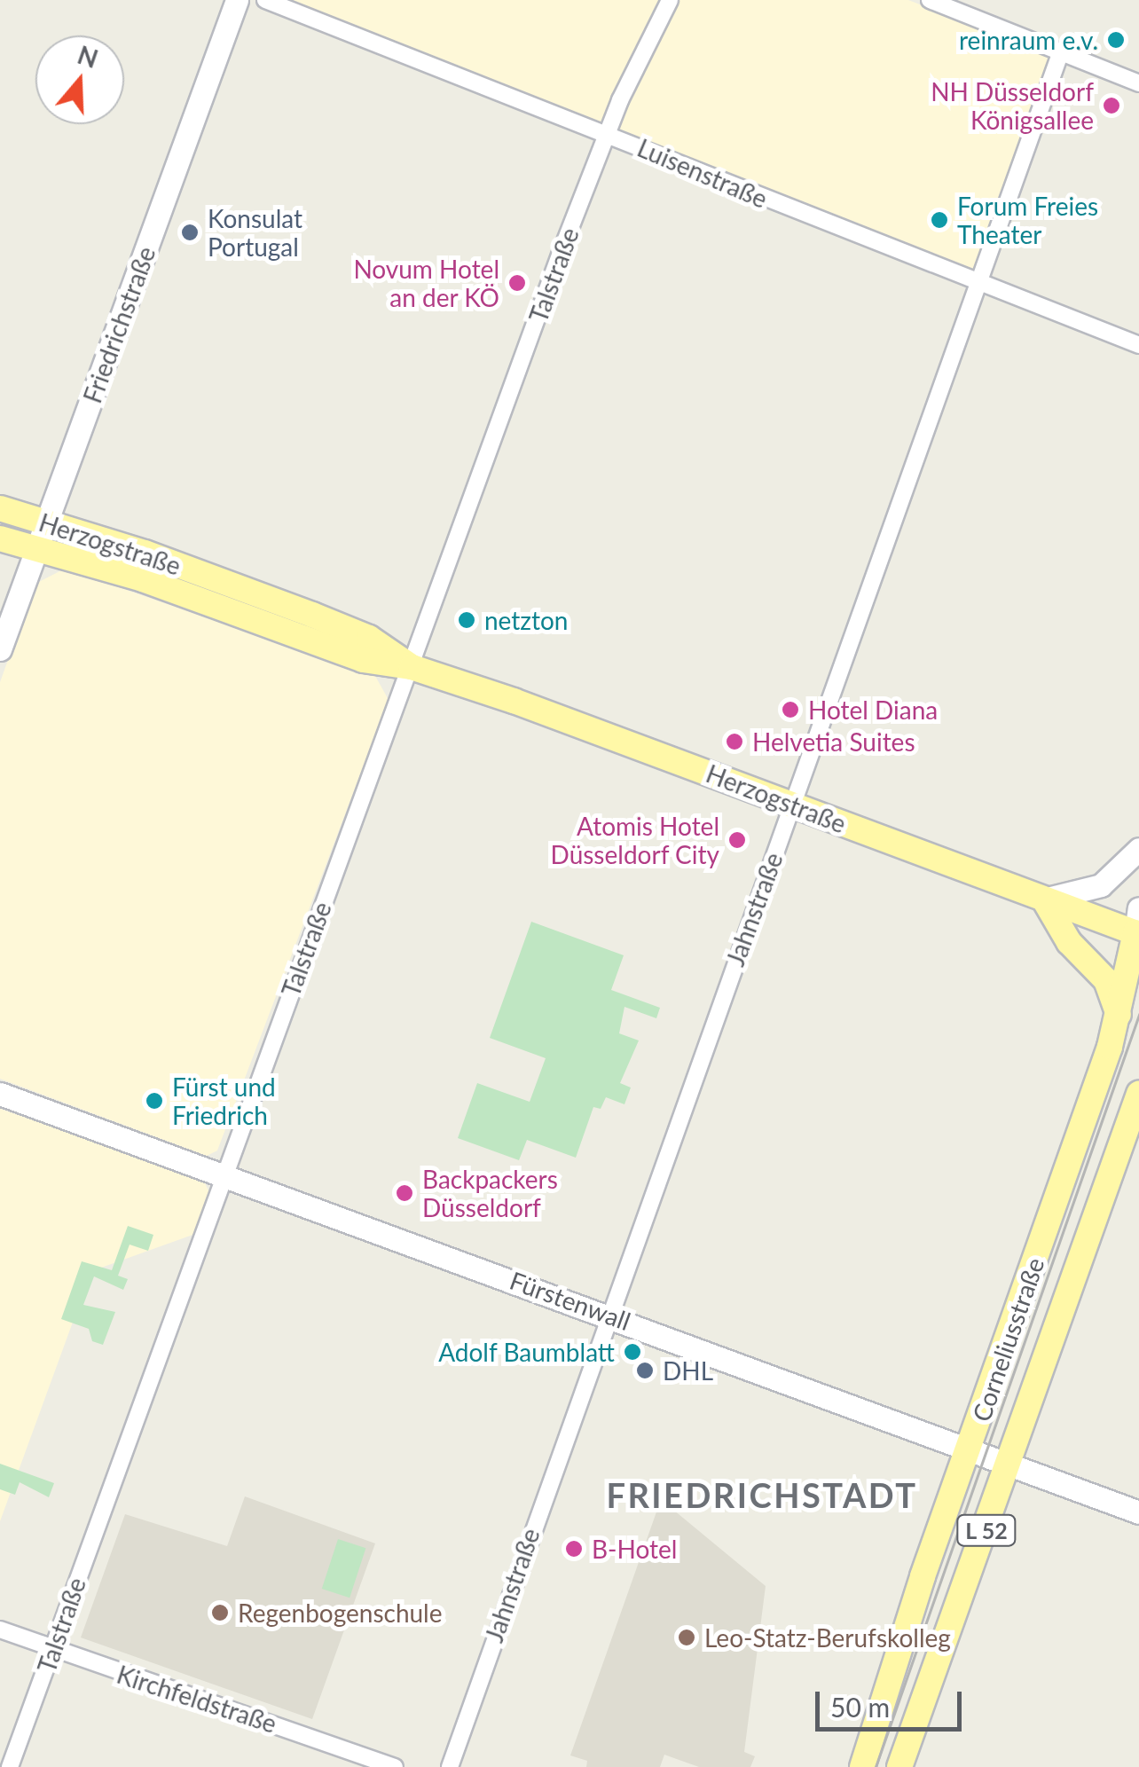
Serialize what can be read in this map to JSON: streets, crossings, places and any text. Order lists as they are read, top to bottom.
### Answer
{
  "streets": {
    "main road": ["Herzogstraße", "Corneliusstraße", "L 52"],
    "street": [
      "Luisenstraße",
      "Talstraße",
      "Friedrichstraße",
      "Jahnstraße",
      "Fürstenwall",
      "Kirchfeldstraße"
    ]
  },
  "crossings": [
    ["Luisenstraße", "Talstraße"],
    ["Luisenstraße", "Jahnstraße"],
    ["Talstraße", "Herzogstraße"],
    ["Talstraße", "Fürstenwall"],
    ["Talstraße", "Kirchfeldstraße"],
    ["Friedrichstraße", "Herzogstraße"],
    ["Herzogstraße", "Jahnstraße"],
    ["Herzogstraße", "Corneliusstraße"],
    ["Jahnstraße", "Fürstenwall"],
    ["Fürstenwall", "Corneliusstraße"]
  ],
  "districts": ["FRIEDRICHSTADT"],
  "places": [
    "reinraum e.v.",
    "NH Düsseldorf Königsallee",
    "Forum Freies Theater",
    "Konsulat Portugal",
    "Novum Hotel an der KÖ",
    "netzton",
    "Hotel Diana",
    "Helvetia Suites",
    "Atomis Hotel Düsseldorf City",
    "Fürst und Friedrich",
    "Backpackers Düsseldorf",
    "Adolf Baumblatt",
    "DHL",
    "B-Hotel",
    "Regenbogenschule",
    "Leo-Statz-Berufskolleg"
  ],
  "scale_bar": "50 m",
  "north": "top"
}
